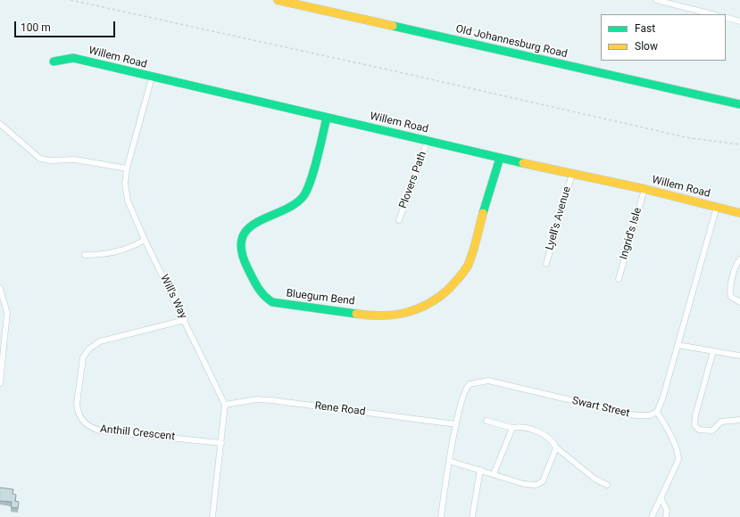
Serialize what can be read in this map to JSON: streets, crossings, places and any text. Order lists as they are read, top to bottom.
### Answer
{
  "streets": {
    "street": [
      "Old Johannesburg Road",
      "Willem Road",
      "Plovers Path",
      "Lyell's Avenue",
      "Ingrid's Isle",
      "Will's Way",
      "Bluegum Bend",
      "Swart Street",
      "Rene Road",
      "Anthill Crescent"
    ]
  },
  "crossings": [
    ["Willem Road", "Plovers Path"],
    ["Willem Road", "Lyell's Avenue"],
    ["Willem Road", "Ingrid's Isle"],
    ["Willem Road", "Will's Way"],
    ["Willem Road", "Bluegum Bend"],
    ["Will's Way", "Rene Road"],
    ["Will's Way", "Anthill Crescent"],
    ["Swart Street", "Rene Road"]
  ],
  "legend": ["Fast", "Slow"],
  "scale_bar": "100 m"
}
